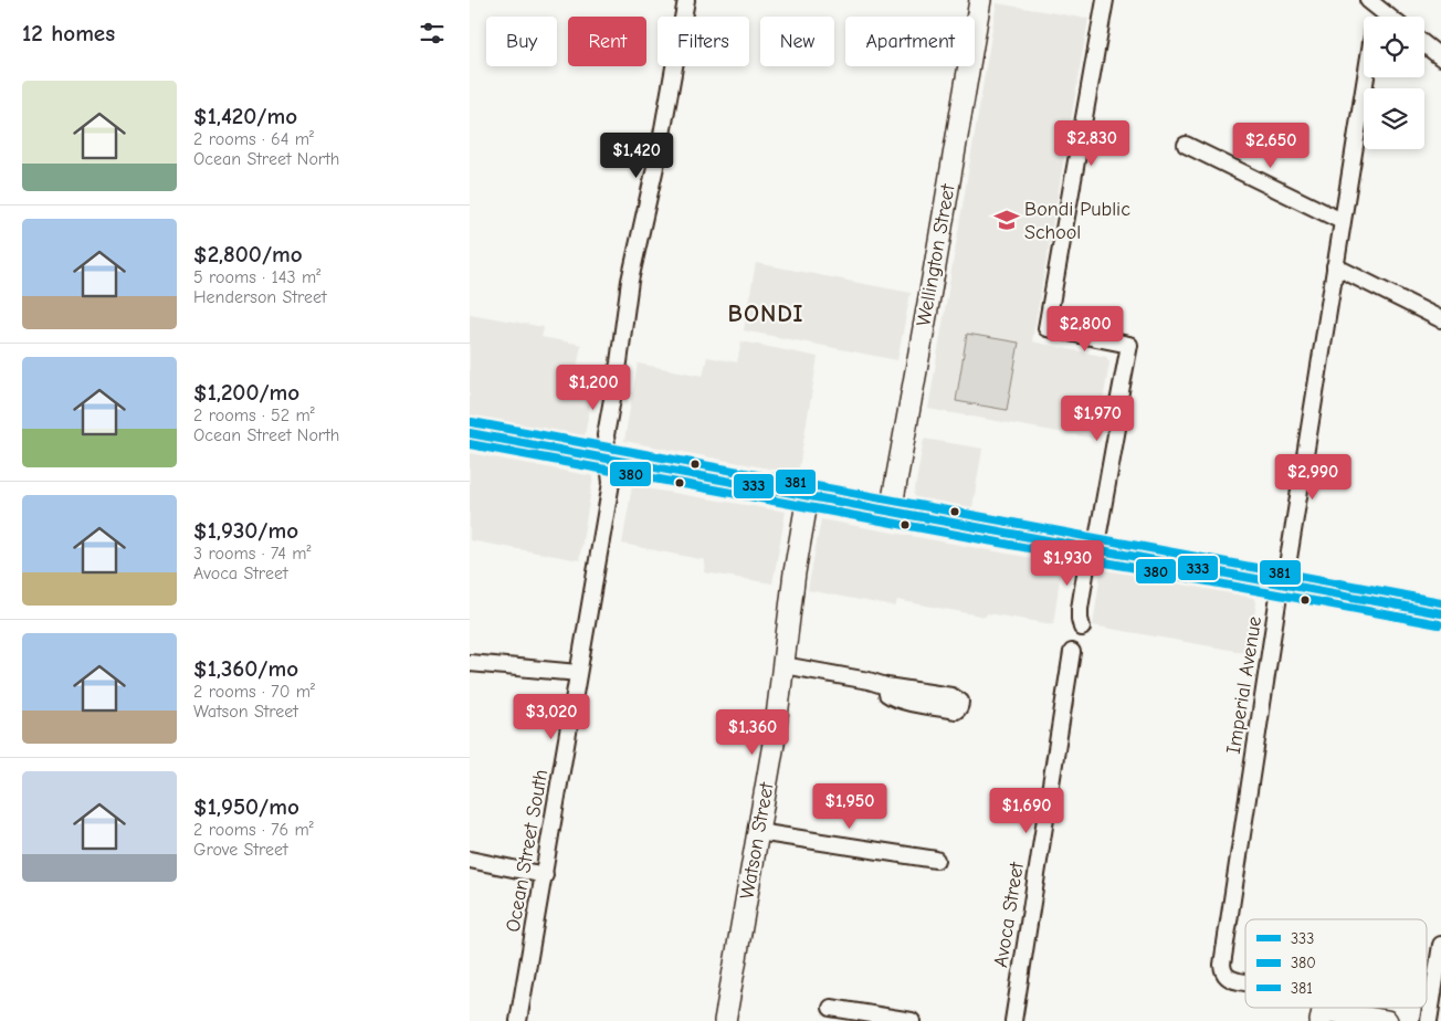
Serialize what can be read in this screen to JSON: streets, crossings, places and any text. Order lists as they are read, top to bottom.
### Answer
{
  "streets": {
    "street": [
      "Wellington Street",
      "Imperial Avenue",
      "Watson Street",
      "Ocean Street South",
      "Avoca Street"
    ]
  },
  "districts": ["BONDI"],
  "places": {
    "school or university": ["Bondi Public School"]
  },
  "lines": ["transit line 381", "transit line 333", "transit line 380"],
  "legend": ["333", "380", "381"],
  "page": {
    "heading": "12 homes",
    "chip": [
      "Buy",
      "Rent",
      "Filters",
      "New",
      "Apartment"
    ],
    "list": [
      {
        "name": "$1,420/mo",
        "note": "2 rooms · 64 m² · Ocean Street North"
      },
      {
        "name": "$2,800/mo",
        "note": "5 rooms · 143 m² · Henderson Street"
      },
      {
        "name": "$1,200/mo",
        "note": "2 rooms · 52 m² · Ocean Street North"
      },
      {
        "name": "$1,930/mo",
        "note": "3 rooms · 74 m² · Avoca Street"
      },
      {
        "name": "$1,360/mo",
        "note": "2 rooms · 70 m² · Watson Street"
      },
      {
        "name": "$1,950/mo",
        "note": "2 rooms · 76 m² · Grove Street"
      }
    ],
    "price": [
      "$2,830",
      "$2,650",
      "$1,420",
      "$2,800",
      "$1,200",
      "$1,970",
      "$2,990",
      "$1,930",
      "$3,020",
      "$1,360",
      "$1,950",
      "$1,690"
    ]
  }
}
